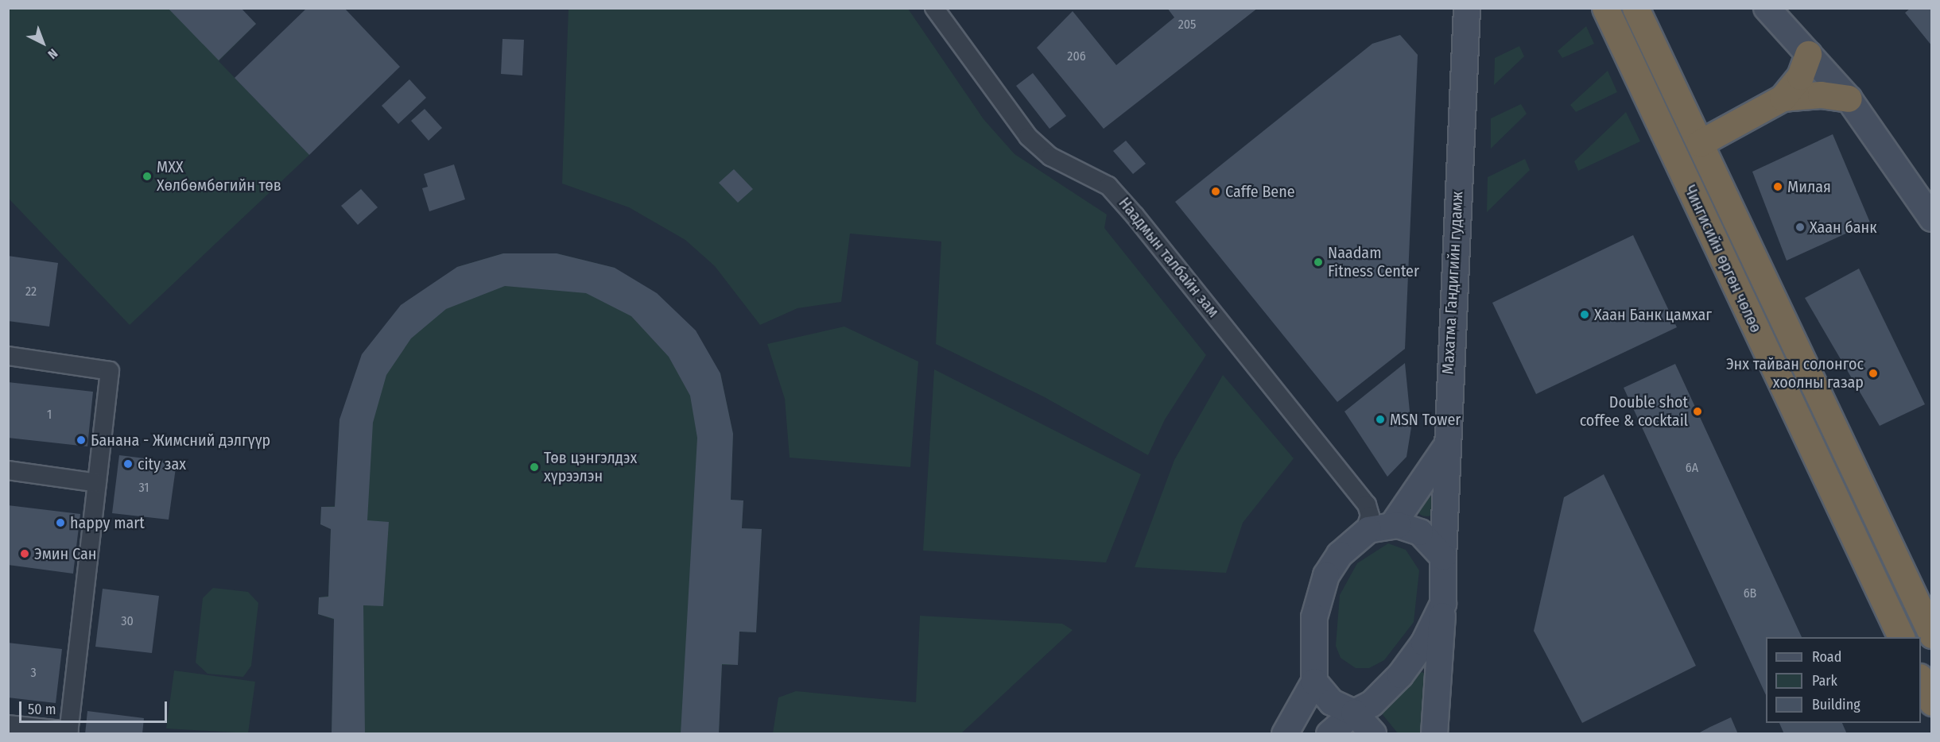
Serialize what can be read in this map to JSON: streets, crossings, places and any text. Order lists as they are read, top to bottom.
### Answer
{
  "streets": {
    "highway": ["Чингисийн өргөн чөлөө"],
    "main road": ["Махатма Гандигийн гудамж"],
    "street": ["Наадмын талбайн зам"]
  },
  "crossings": [
    ["Наадмын талбайн зам", "Махатма Гандигийн гудамж"]
  ],
  "places": [
    "МХХ Хөлбөмбөгийн төв",
    "Милая",
    "Caffe Bene",
    "Хаан банк",
    "Naadam Fitness Center",
    "Хаан Банк цамхаг",
    "Энх тайван солонгос хоолны газар",
    "Double shot coffee & cocktail",
    "MSN Tower",
    "Банана - Жимсний дэлгүүр",
    "city зах",
    "Төв цэнгэлдэх хүрээлэн",
    "happy mart",
    "Эмин Сан"
  ],
  "house_numbers": [
    "205",
    "206",
    "22",
    "1",
    "6A",
    "31",
    "6B",
    "30",
    "3"
  ],
  "legend": ["Road", "Park", "Building"],
  "scale_bar": "50 m",
  "north": "bottom right"
}
